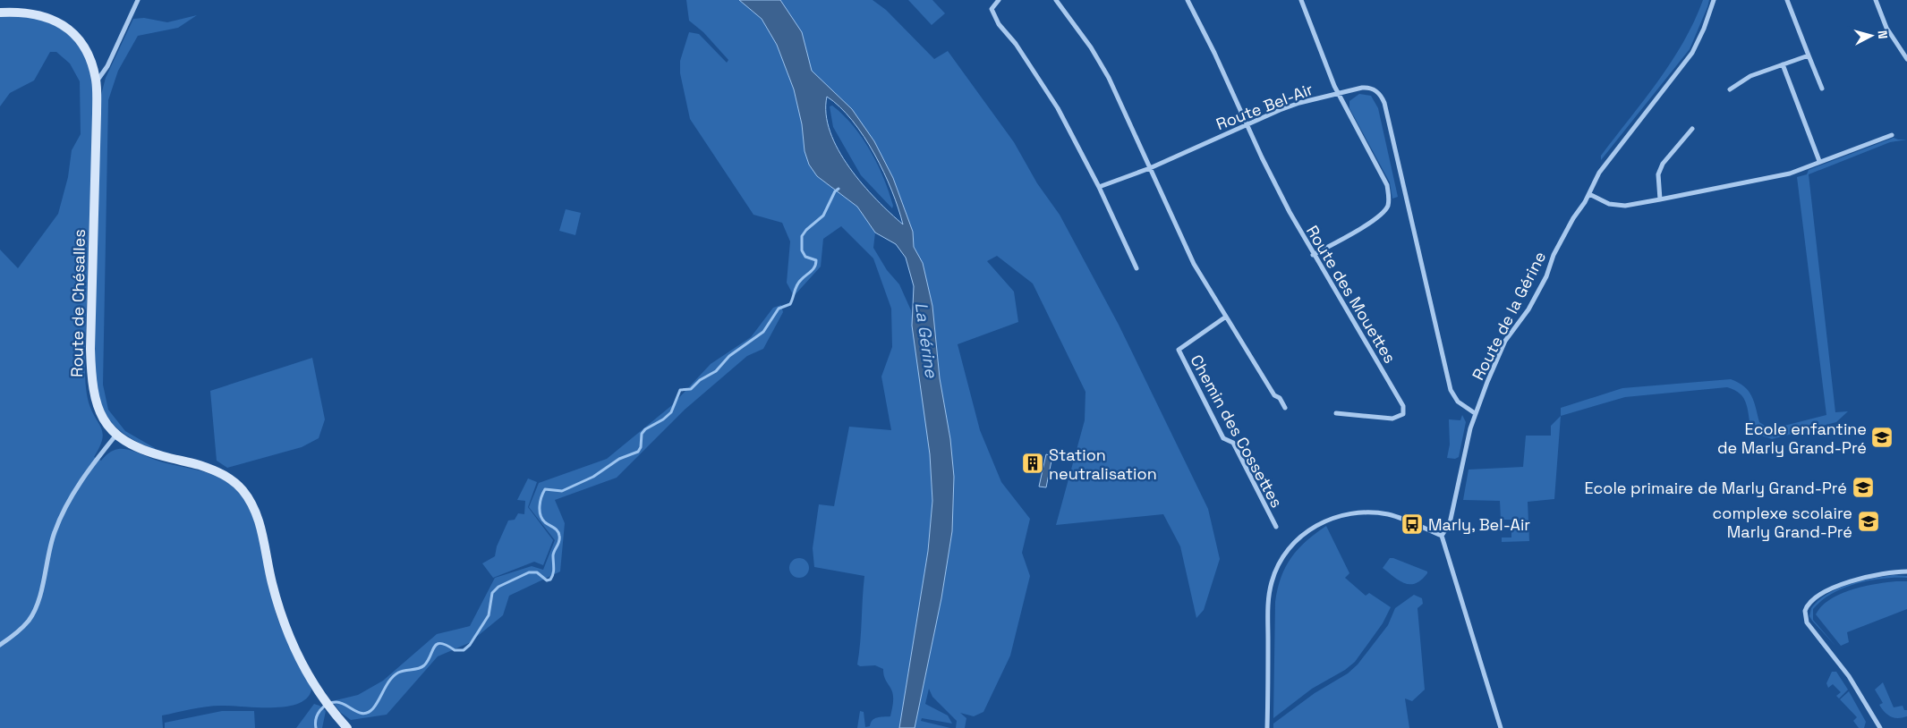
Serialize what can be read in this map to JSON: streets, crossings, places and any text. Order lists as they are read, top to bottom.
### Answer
{
  "streets": {
    "street": [
      "Route Bel-Air",
      "Route des Mouettes",
      "Route de Chésalles",
      "Route de la Gérine",
      "Chemin des Cossettes"
    ]
  },
  "crossings": [
    ["Route Bel-Air", "Route des Mouettes"],
    ["Route Bel-Air", "Route de la Gérine"]
  ],
  "water": ["La Gérine"],
  "places": {
    "school or university": ["Ecole enfantine de Marly Grand-Pré", "Ecole primaire de Marly Grand-Pré", "complexe scolaire Marly Grand-Pré"],
    "building": ["Station neutralisation"],
    "bus stop": ["Marly, Bel-Air"]
  },
  "north": "right"
}
